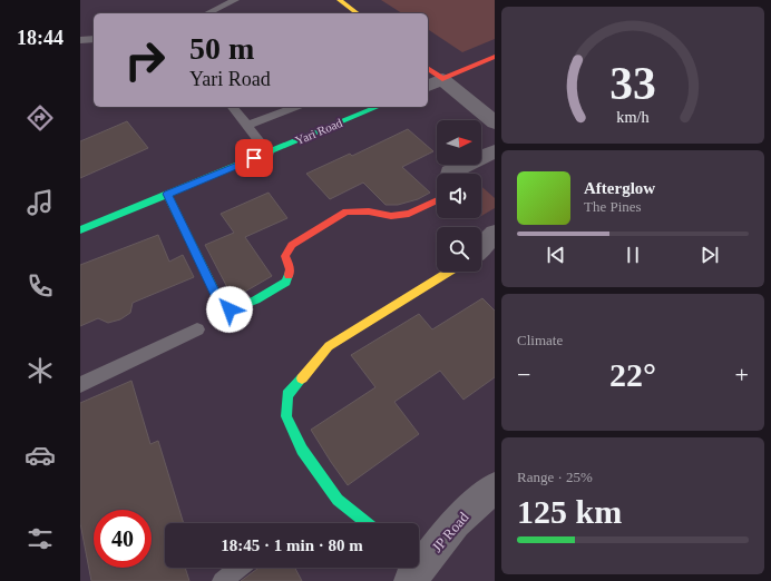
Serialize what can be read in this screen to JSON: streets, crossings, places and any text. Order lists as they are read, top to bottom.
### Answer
{
  "streets": {
    "street": ["Yari Road", "JP Road"]
  },
  "north": "right",
  "page": {
    "tabs": "18:44",
    "turn": ["50 m", "Yari Road"],
    "song": ["Afterglow", "The Pines"],
    "tile": [
      "Climate",
      ["Range · 25%", "125 km"]
    ],
    "heat": ["−", "22°", "+"],
    "limit": "40",
    "trip": "18:45 · 1 min · 80 m",
    "gauge": ["33", "km/h"]
  }
}
